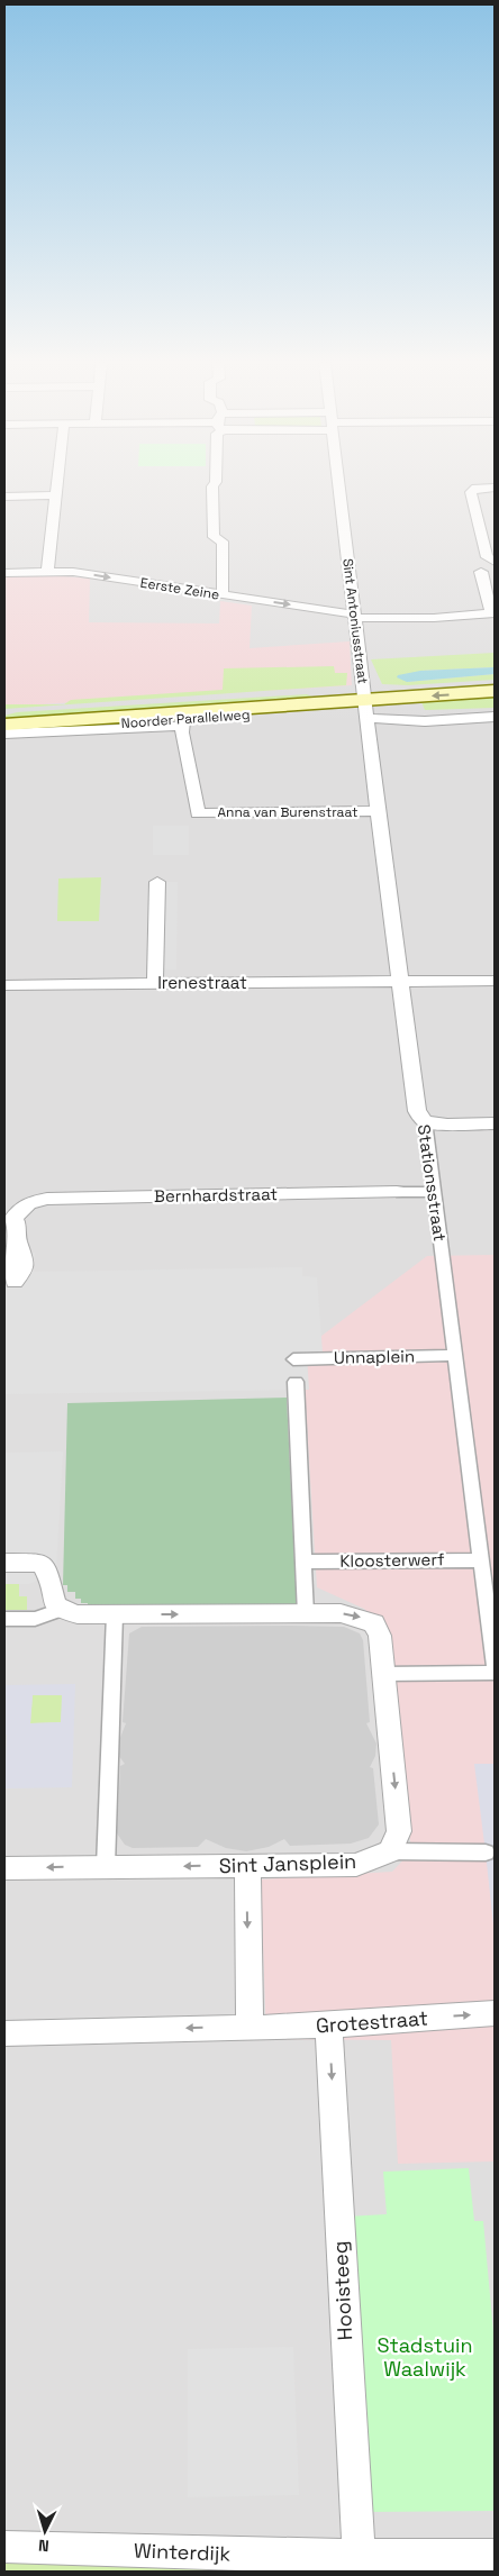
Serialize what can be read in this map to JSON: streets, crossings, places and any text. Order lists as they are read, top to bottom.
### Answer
{
  "streets": {
    "main road": ["Noorder Parallelweg"],
    "street": [
      "Eerste Zeine",
      "Sint Antoniusstraat",
      "Anna van Burenstraat",
      "Irenestraat",
      "Stationsstraat",
      "Bernhardstraat",
      "Unnaplein",
      "Kloosterwerf",
      "Sint Jansplein",
      "Grotestraat",
      "Hooisteeg",
      "Winterdijk"
    ]
  },
  "crossings": [
    ["Eerste Zeine", "Sint Antoniusstraat"],
    ["Sint Antoniusstraat", "Noorder Parallelweg"],
    ["Sint Antoniusstraat", "Stationsstraat"],
    ["Noorder Parallelweg", "Anna van Burenstraat"],
    ["Noorder Parallelweg", "Stationsstraat"],
    ["Anna van Burenstraat", "Stationsstraat"],
    ["Irenestraat", "Stationsstraat"],
    ["Stationsstraat", "Bernhardstraat"],
    ["Stationsstraat", "Unnaplein"],
    ["Stationsstraat", "Kloosterwerf"],
    ["Grotestraat", "Hooisteeg"],
    ["Hooisteeg", "Winterdijk"]
  ],
  "one_way": ["Eerste Zeine", "Sint Jansplein", "Hooisteeg"],
  "parks": ["Stadstuin Waalwijk"],
  "north": "bottom"
}
